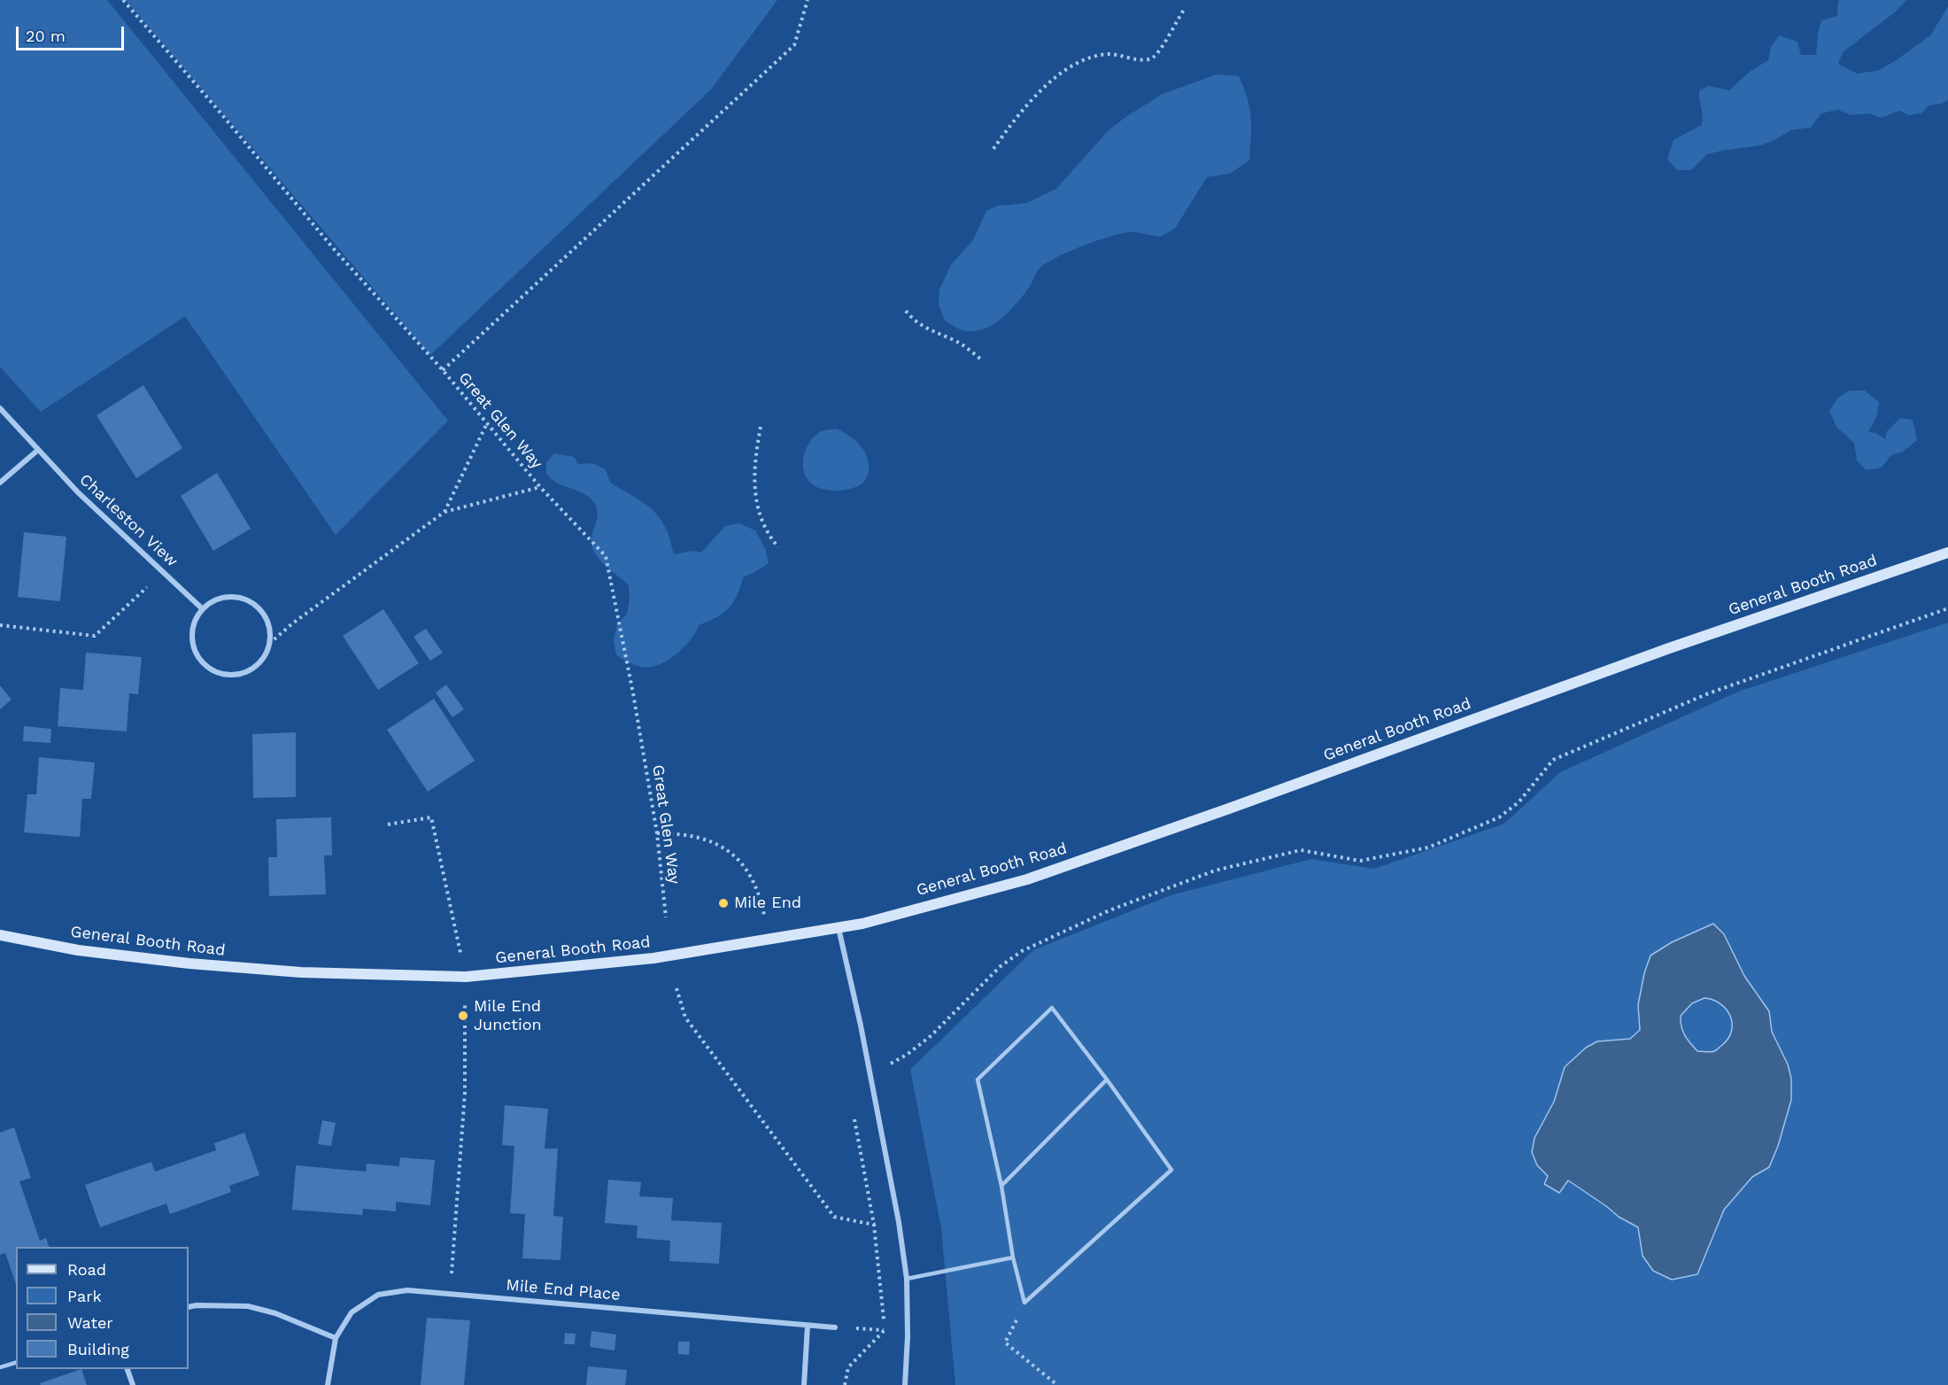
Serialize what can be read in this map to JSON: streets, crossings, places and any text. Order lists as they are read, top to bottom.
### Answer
{
  "streets": {
    "street": ["Charleston View", "General Booth Road", "Mile End Place"],
    "path": ["Great Glen Way"]
  },
  "places": ["Mile End", "Mile End Junction"],
  "legend": [
    "Road",
    "Park",
    "Water",
    "Building"
  ],
  "scale_bar": "20 m"
}
